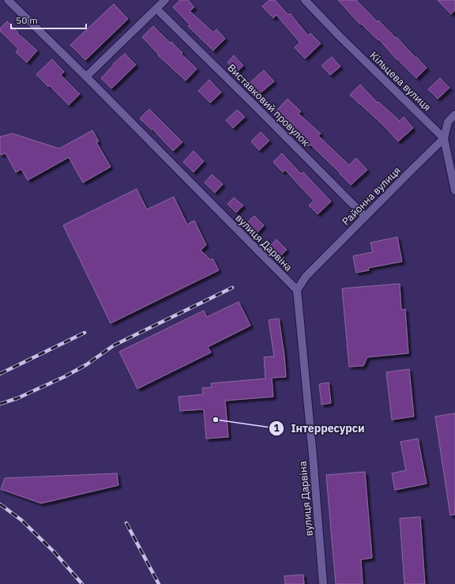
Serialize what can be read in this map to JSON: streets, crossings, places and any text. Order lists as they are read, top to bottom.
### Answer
{
  "streets": {
    "street": [
      "Кільцева вулиця",
      "Виставковий провулок",
      "Районна вулиця",
      "вулиця Дарвіна"
    ]
  },
  "crossings": [
    ["Кільцева вулиця", "Районна вулиця"],
    ["Виставковий провулок", "Районна вулиця"],
    ["Районна вулиця", "вулиця Дарвіна"]
  ],
  "places": ["Інтерресурси"],
  "scale_bar": "50 m"
}
